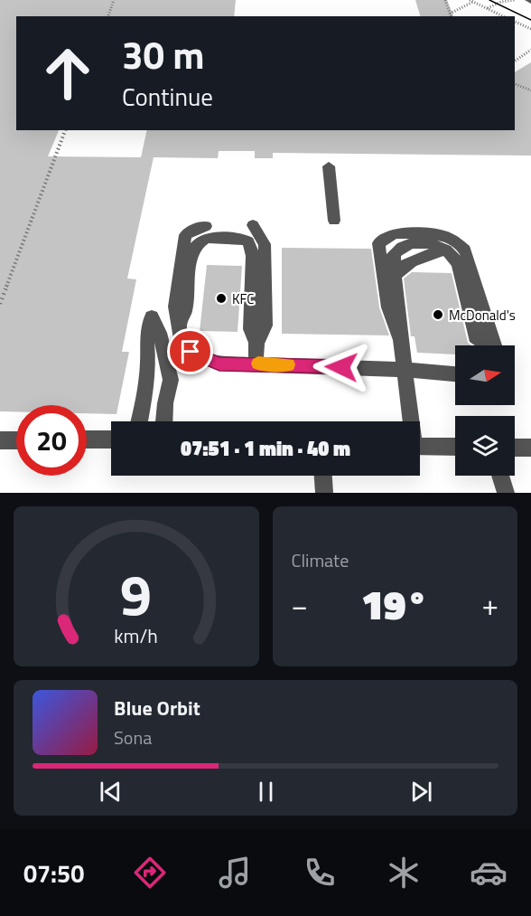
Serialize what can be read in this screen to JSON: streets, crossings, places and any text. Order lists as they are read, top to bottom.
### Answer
{
  "places": ["KFC", "McDonald's"],
  "north": "right",
  "page": {
    "turn": ["30 m", "Continue"],
    "limit": "20",
    "trip": "07:51 · 1 min · 40 m",
    "tile": "Climate",
    "heat": ["−", "19°", "+"],
    "song": ["Blue Orbit", "Sona"],
    "tabs": "07:50",
    "gauge": ["9", "km/h"]
  }
}
